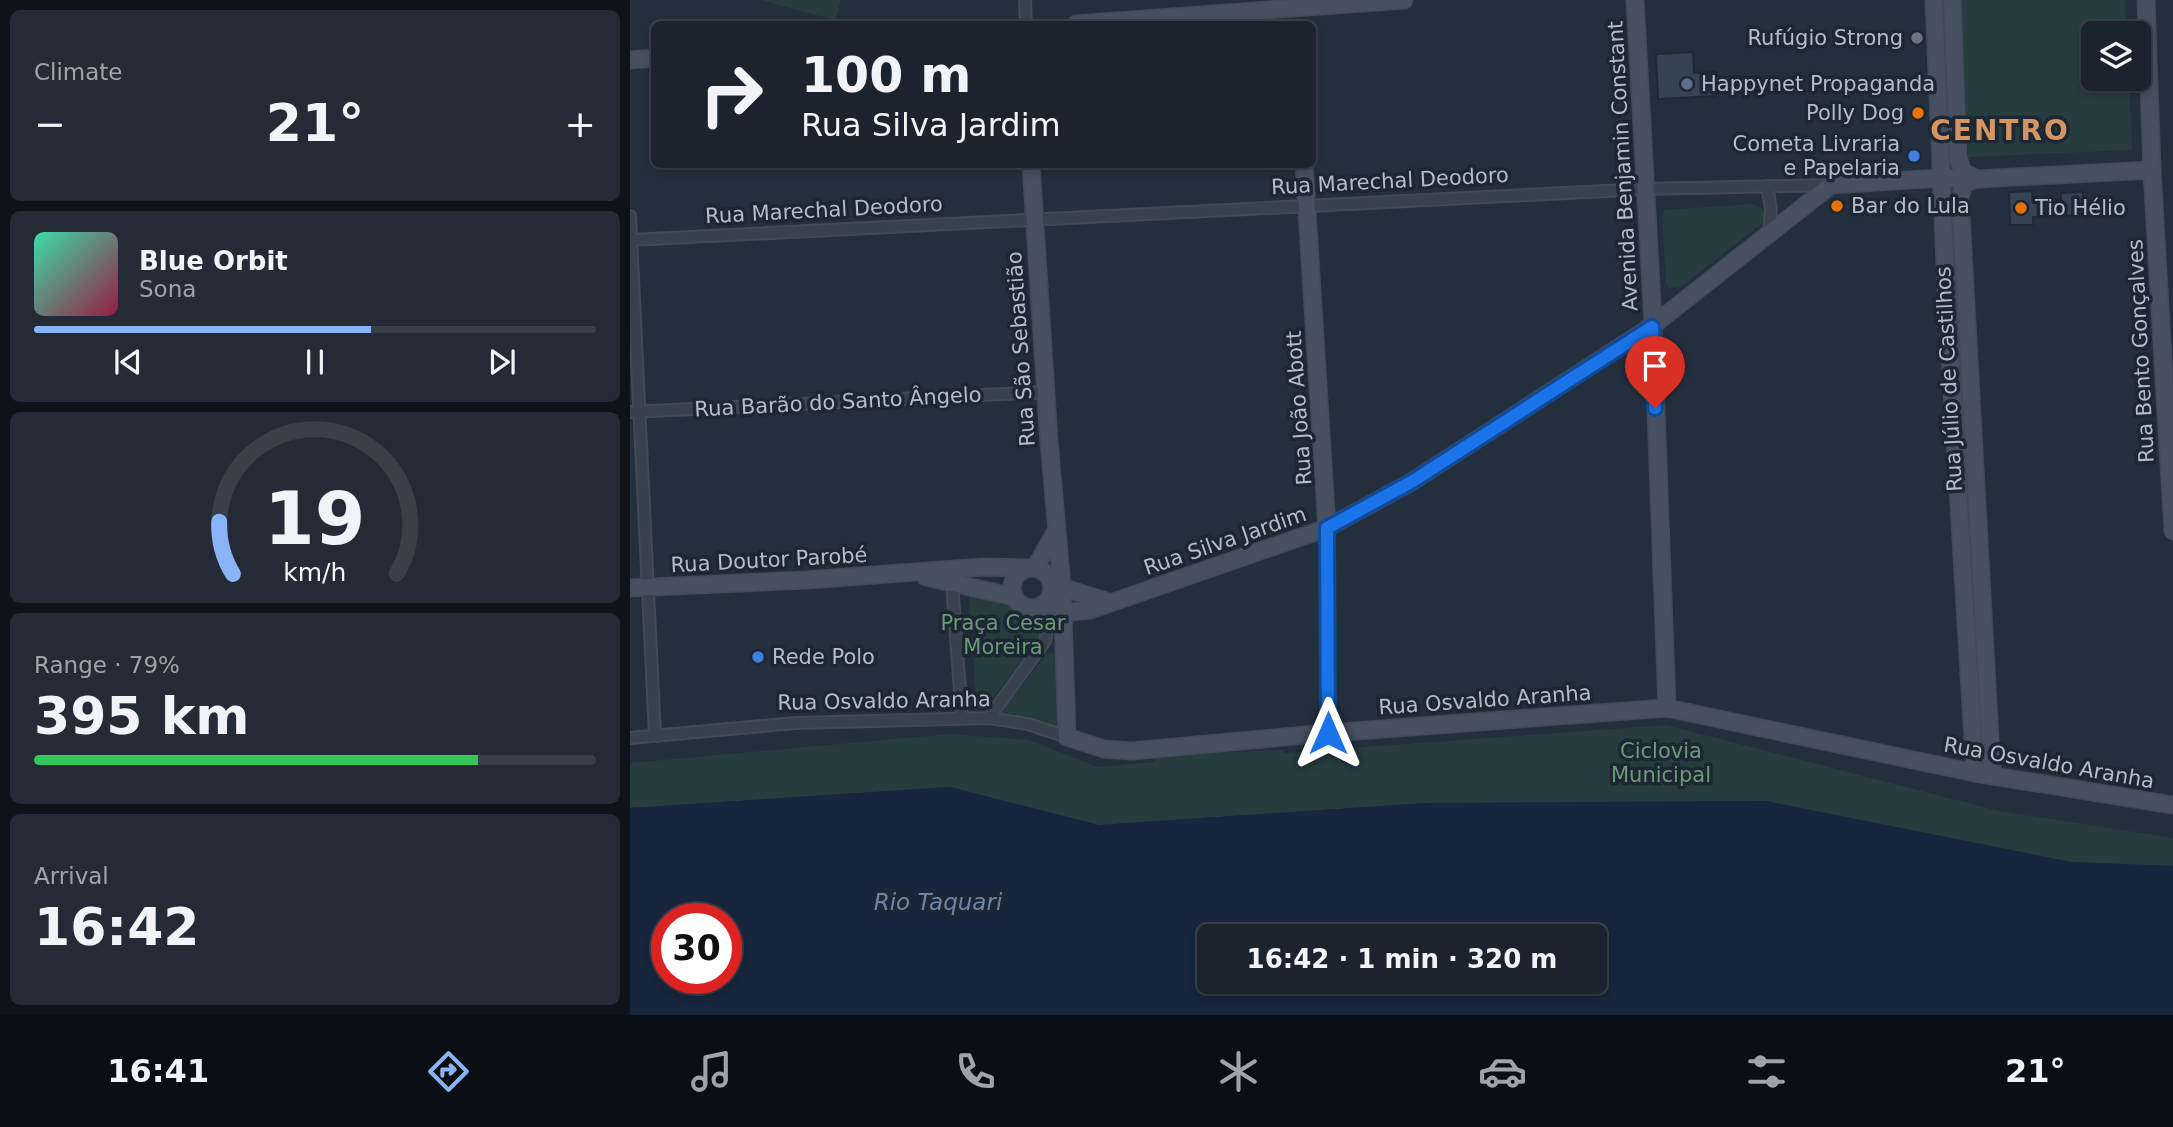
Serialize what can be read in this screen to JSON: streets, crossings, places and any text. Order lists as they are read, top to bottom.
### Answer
{
  "streets": {
    "main road": [
      "Avenida Benjamin Constant",
      "Rua Marechal Deodoro",
      "Rua São Sebastião",
      "Rua Bento Gonçalves",
      "Rua Júlio de Castilhos",
      "Rua João Abott",
      "Rua Silva Jardim",
      "Rua Doutor Parobé",
      "Rua Osvaldo Aranha"
    ],
    "street": ["Rua Barão do Santo Ângelo"]
  },
  "crossings": [
    ["Avenida Benjamin Constant", "Rua Marechal Deodoro"],
    ["Avenida Benjamin Constant", "Rua Silva Jardim"],
    ["Avenida Benjamin Constant", "Rua Osvaldo Aranha"],
    ["Rua Marechal Deodoro", "Rua São Sebastião"],
    ["Rua Marechal Deodoro", "Rua Bento Gonçalves"],
    ["Rua Marechal Deodoro", "Rua Júlio de Castilhos"],
    ["Rua Marechal Deodoro", "Rua João Abott"],
    ["Rua Marechal Deodoro", "Rua Silva Jardim"],
    ["Rua São Sebastião", "Rua Barão do Santo Ângelo"],
    ["Rua São Sebastião", "Rua Silva Jardim"],
    ["Rua São Sebastião", "Rua Doutor Parobé"],
    ["Rua São Sebastião", "Rua Osvaldo Aranha"],
    ["Rua Júlio de Castilhos", "Rua Osvaldo Aranha"],
    ["Rua João Abott", "Rua Silva Jardim"],
    ["Rua João Abott", "Rua Osvaldo Aranha"],
    ["Rua Silva Jardim", "Rua Doutor Parobé"]
  ],
  "districts": ["CENTRO"],
  "water": ["Rio Taquari"],
  "parks": ["Praça Cesar Moreira", "Ciclovia Municipal"],
  "places": [
    "Rufúgio Strong",
    "Happynet Propaganda",
    "Polly Dog",
    "Cometa Livraria e Papelaria",
    "Bar do Lula",
    "Tio Hélio",
    "Rede Polo"
  ],
  "page": {
    "tile": [
      "Climate",
      ["Range · 79%", "395 km"],
      ["Arrival", "16:42"]
    ],
    "turn": ["100 m", "Rua Silva Jardim"],
    "heat": ["−", "21°", "+"],
    "song": ["Blue Orbit", "Sona"],
    "limit": "30",
    "trip": "16:42 · 1 min · 320 m",
    "tabs": ["16:41", "21°"],
    "gauge": ["19", "km/h"]
  }
}
